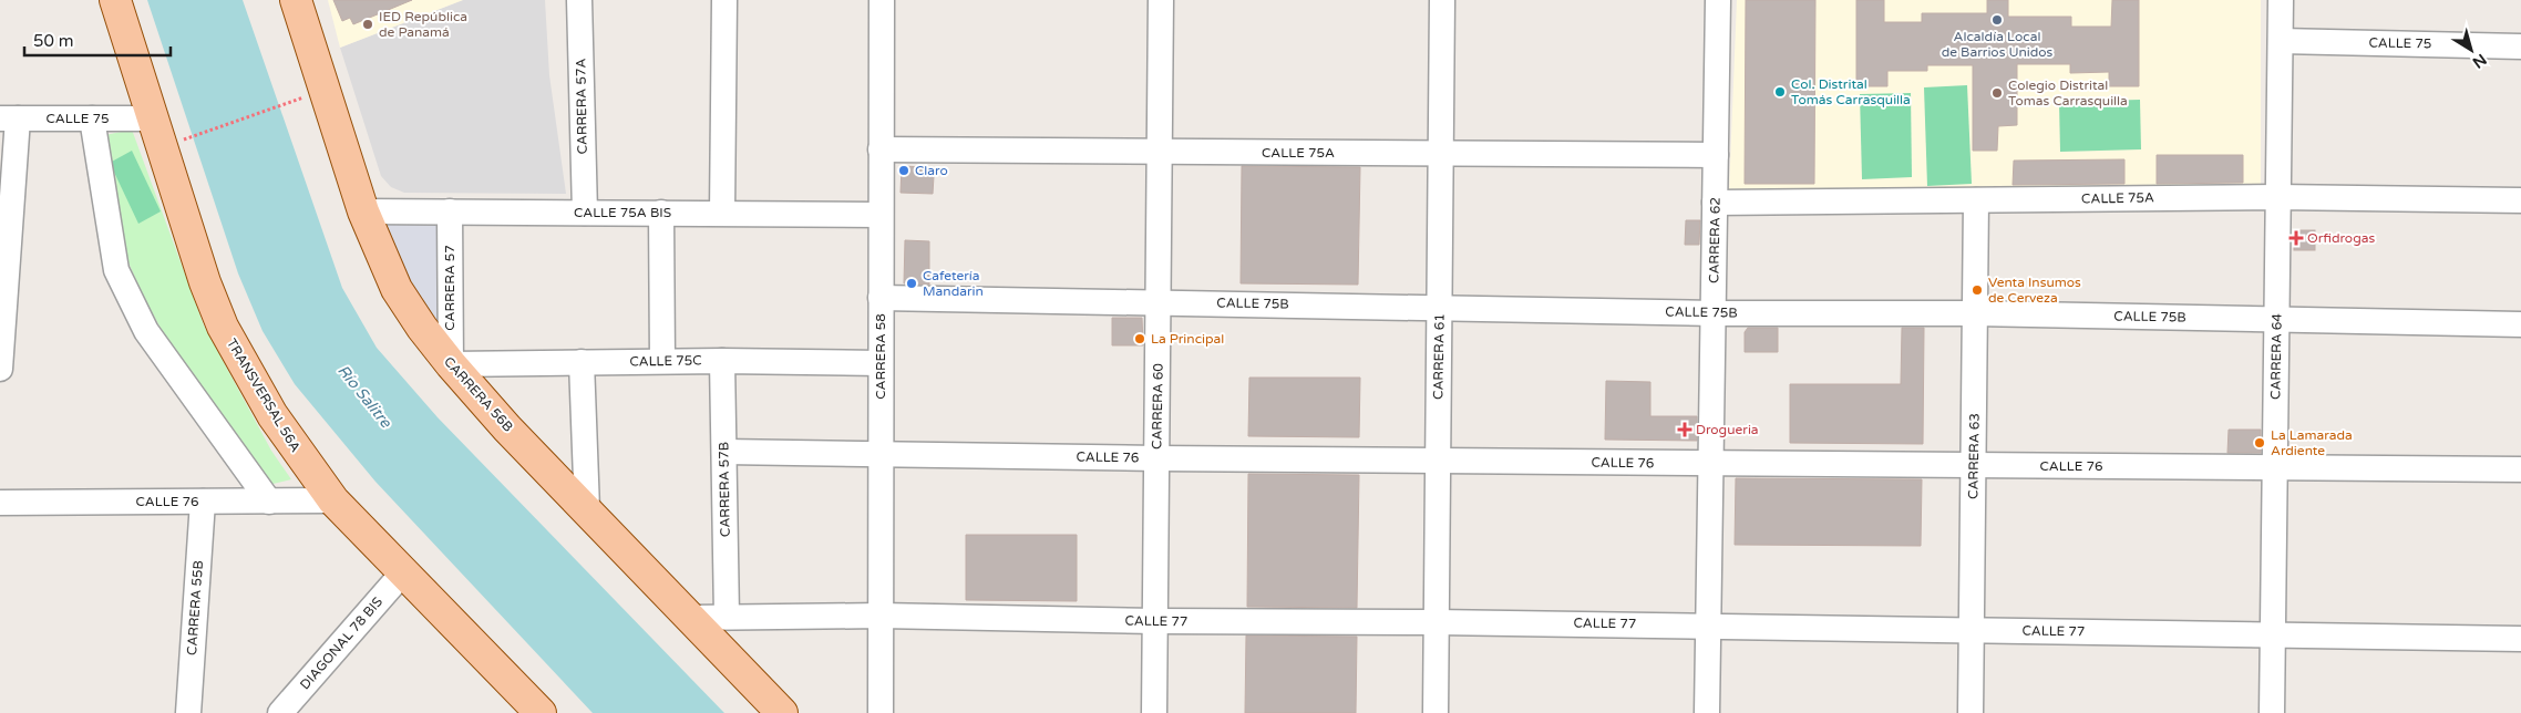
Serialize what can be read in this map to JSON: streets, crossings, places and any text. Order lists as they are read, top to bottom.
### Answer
{
  "streets": {
    "main road": ["CARRERA 56B", "TRANSVERSAL 56A"],
    "street": [
      "CALLE 75",
      "CARRERA 57A",
      "CALLE 75A",
      "CALLE 75A BIS",
      "CARRERA 62",
      "CARRERA 57",
      "CALLE 75B",
      "CARRERA 58",
      "CARRERA 61",
      "CARRERA 64",
      "CALLE 75C",
      "CARRERA 60",
      "CARRERA 63",
      "CALLE 76",
      "CARRERA 57B",
      "CARRERA 55B",
      "CALLE 77",
      "DIAGONAL 78 BIS"
    ]
  },
  "crossings": [
    ["CALLE 75", "CARRERA 64"],
    ["CALLE 75", "TRANSVERSAL 56A"],
    ["CARRERA 57A", "CALLE 75A BIS"],
    ["CALLE 75A", "CARRERA 62"],
    ["CALLE 75A", "CARRERA 58"],
    ["CALLE 75A", "CARRERA 61"],
    ["CALLE 75A", "CARRERA 64"],
    ["CALLE 75A", "CARRERA 60"],
    ["CALLE 75A", "CARRERA 63"],
    ["CALLE 75A BIS", "CARRERA 57"],
    ["CALLE 75A BIS", "CARRERA 58"],
    ["CALLE 75A BIS", "CARRERA 56B"],
    ["CARRERA 62", "CALLE 75B"],
    ["CARRERA 62", "CALLE 76"],
    ["CARRERA 62", "CALLE 77"],
    ["CARRERA 57", "CALLE 75C"],
    ["CARRERA 57", "CARRERA 56B"],
    ["CALLE 75B", "CARRERA 58"],
    ["CALLE 75B", "CARRERA 61"],
    ["CALLE 75B", "CARRERA 64"],
    ["CALLE 75B", "CARRERA 60"],
    ["CALLE 75B", "CARRERA 63"],
    ["CARRERA 58", "CALLE 75C"],
    ["CARRERA 58", "CALLE 76"],
    ["CARRERA 58", "CALLE 77"],
    ["CARRERA 61", "CALLE 76"],
    ["CARRERA 61", "CALLE 77"],
    ["CARRERA 64", "CALLE 76"],
    ["CARRERA 64", "CALLE 77"],
    ["CALLE 75C", "CARRERA 56B"],
    ["CALLE 75C", "CARRERA 57B"],
    ["CARRERA 56B", "CALLE 77"],
    ["TRANSVERSAL 56A", "CALLE 76"],
    ["TRANSVERSAL 56A", "DIAGONAL 78 BIS"],
    ["CARRERA 60", "CALLE 76"],
    ["CARRERA 60", "CALLE 77"],
    ["CARRERA 63", "CALLE 76"],
    ["CARRERA 63", "CALLE 77"],
    ["CALLE 76", "CARRERA 57B"],
    ["CALLE 76", "CARRERA 55B"],
    ["CARRERA 57B", "CALLE 77"]
  ],
  "water": ["Río Salitre"],
  "places": {
    "other": [
      "Alcaldía Local de Barrios Unidos",
      "IED República de Panamá",
      "Col. Distrital Tomás Carrasquilla",
      "Colegio Distrital Tomas Carrasquilla",
      "Claro",
      "Cafetería Mandarin",
      "Venta Insumos de Cerveza",
      "La Principal",
      "La Lamarada Ardiente"
    ],
    "health": ["Orfidrogas", "Drogueria"]
  },
  "scale_bar": "50 m",
  "north": "bottom right"
}
